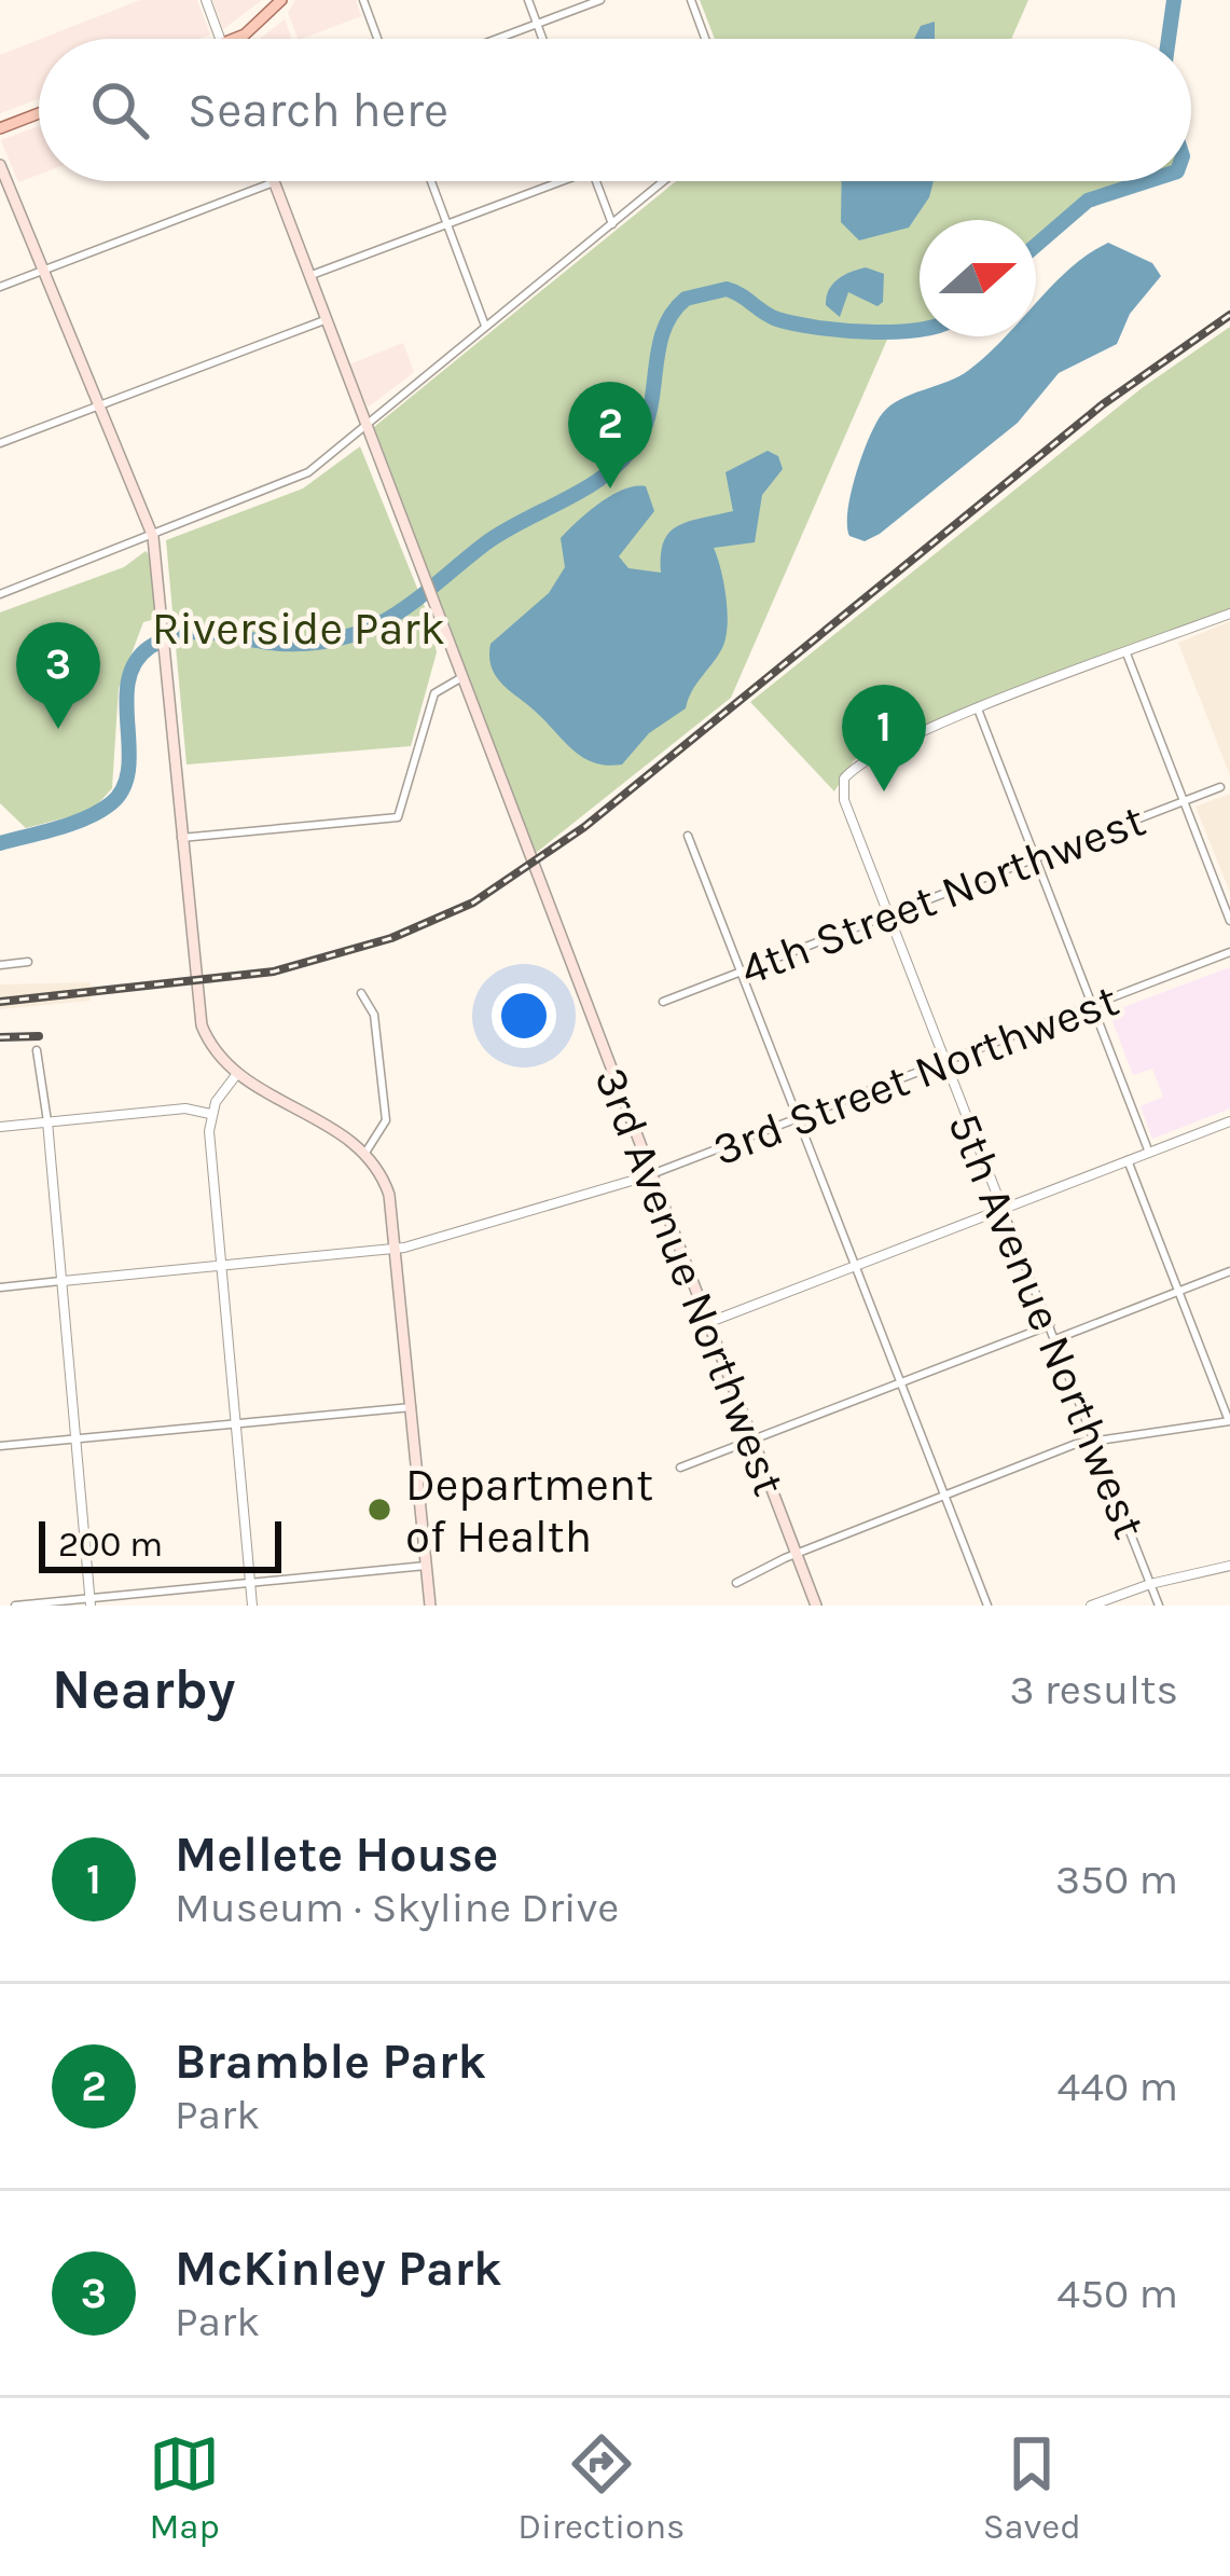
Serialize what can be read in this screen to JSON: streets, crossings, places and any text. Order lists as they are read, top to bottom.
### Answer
{
  "streets": {
    "main road": ["3rd Avenue Northwest"],
    "street": ["4th Street Northwest", "3rd Street Northwest", "5th Avenue Northwest"]
  },
  "crossings": [
    ["4th Street Northwest", "5th Avenue Northwest"],
    ["3rd Street Northwest", "3rd Avenue Northwest"],
    ["3rd Street Northwest", "5th Avenue Northwest"]
  ],
  "parks": ["Riverside Park"],
  "places": ["Department of Health"],
  "scale_bar": "200 m",
  "north": "right",
  "page": {
    "search": "Search here",
    "pins": ["2", "3", "1"],
    "scale": "200 m",
    "heading": ["Nearby", "3 results"],
    "list": [
      {
        "mark": "1",
        "name": "Mellete House",
        "note": "Museum · Skyline Drive",
        "value": "350 m"
      },
      {
        "mark": "2",
        "name": "Bramble Park",
        "note": "Park",
        "value": "440 m"
      },
      {
        "mark": "3",
        "name": "McKinley Park",
        "note": "Park",
        "value": "450 m"
      }
    ],
    "nav": ["Map", "Directions", "Saved"]
  }
}
